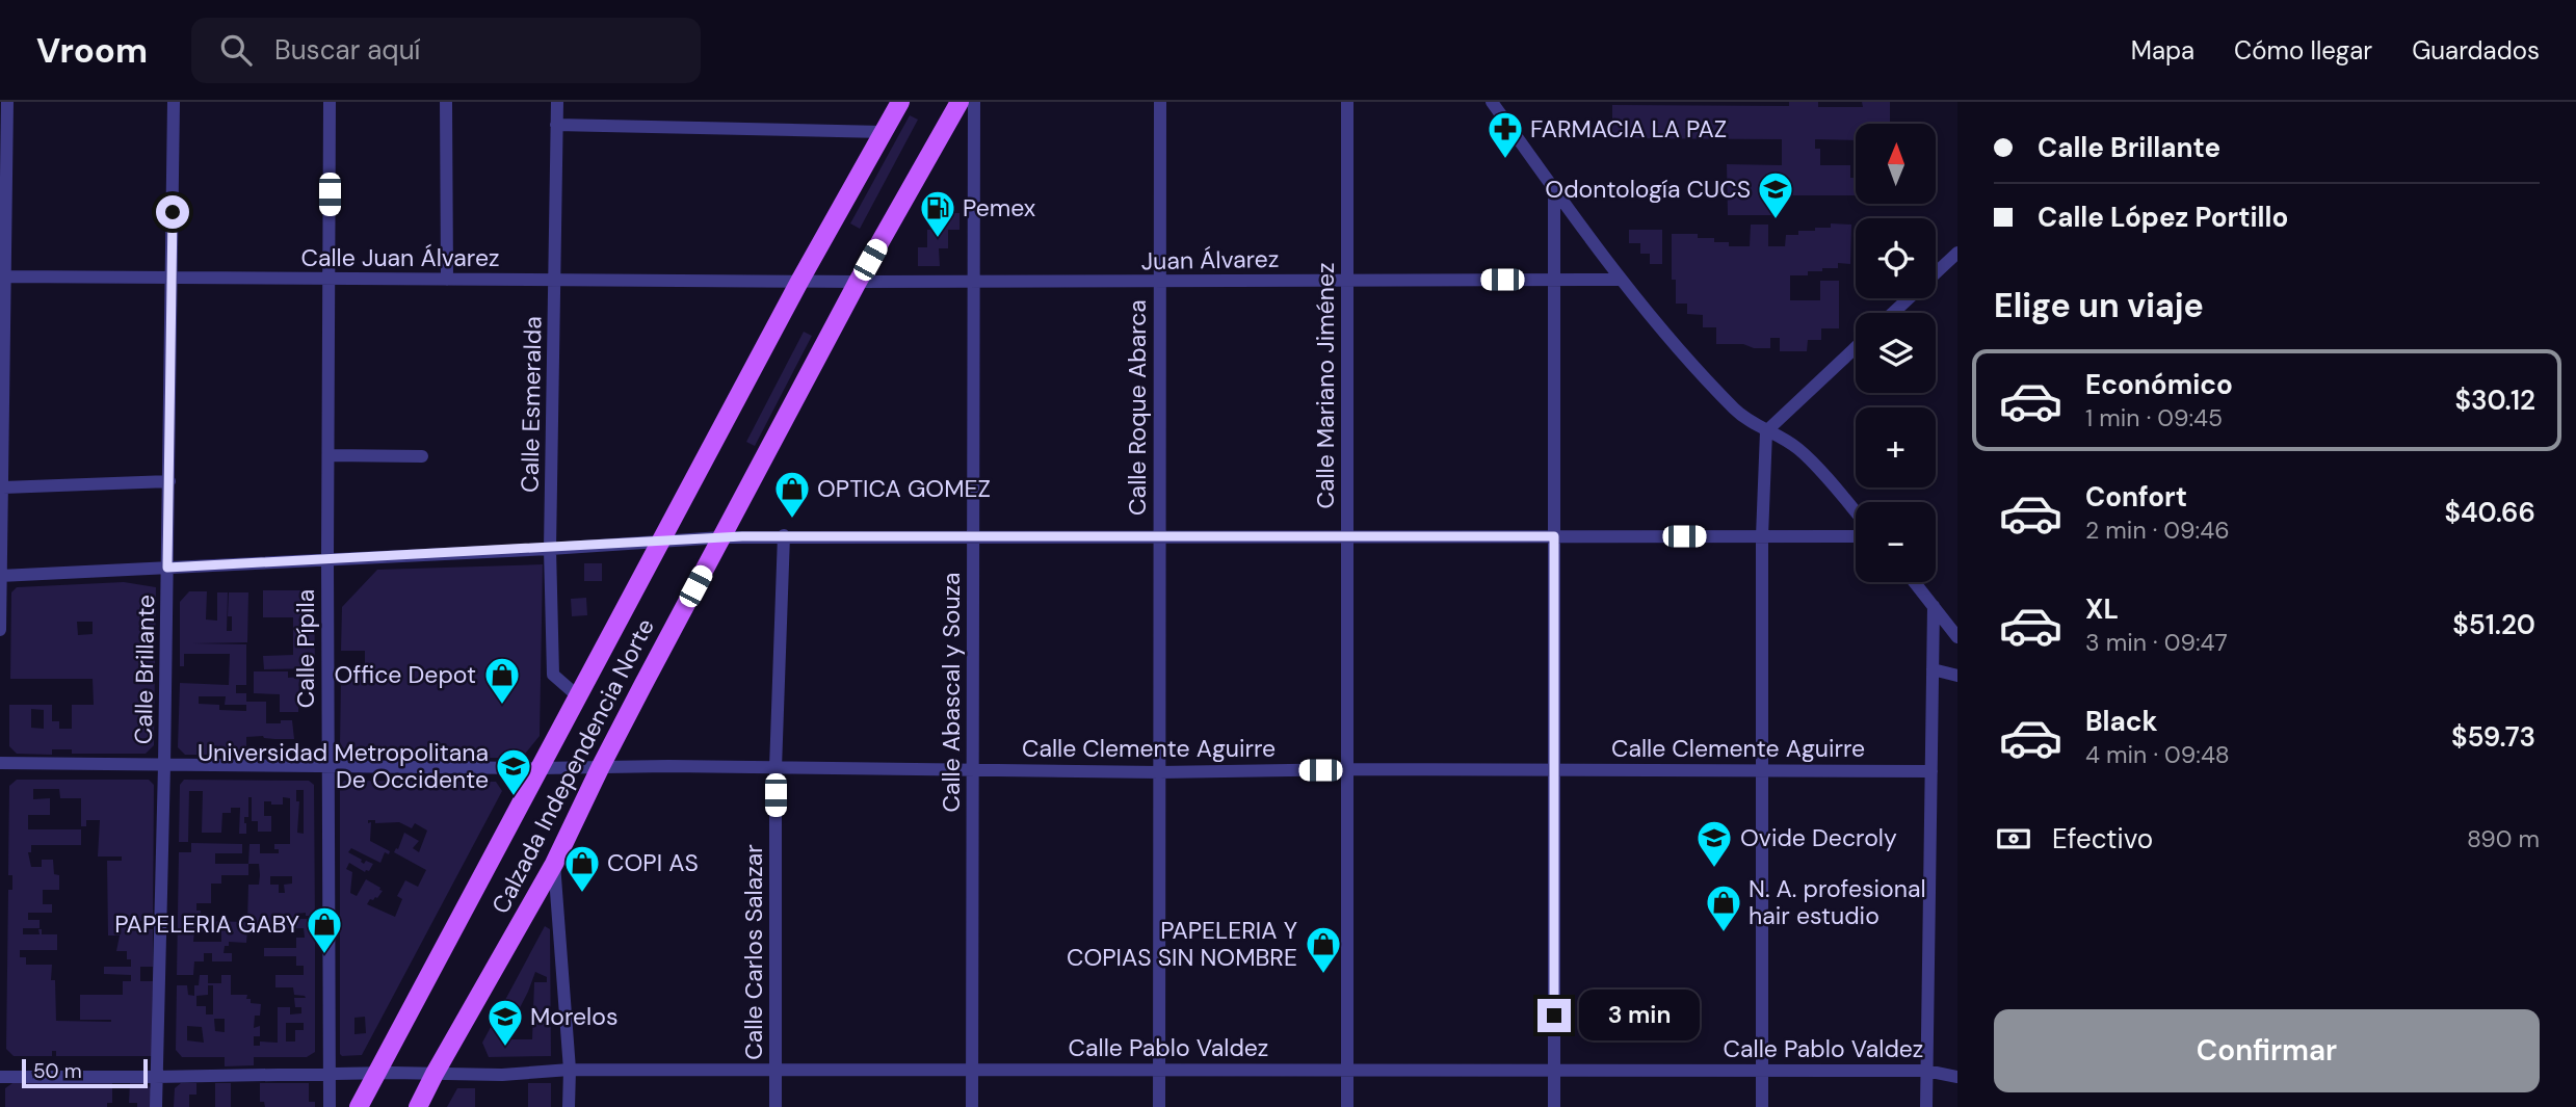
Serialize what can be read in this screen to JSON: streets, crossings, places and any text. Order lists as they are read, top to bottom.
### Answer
{
  "streets": {
    "main road": ["Calzada Independencia Norte"],
    "street": [
      "Calle Juan Álvarez",
      "Juan Álvarez",
      "Calle Mariano Jiménez",
      "Calle Esmeralda",
      "Calle Roque Abarca",
      "Calle Pípila",
      "Calle Brillante",
      "Calle Abascal y Souza",
      "Calle Clemente Aguirre",
      "Calle Carlos Salazar",
      "Calle Pablo Valdez"
    ]
  },
  "crossings": [
    ["Calle Juan Álvarez", "Juan Álvarez"],
    ["Calle Juan Álvarez", "Calle Esmeralda"],
    ["Calle Juan Álvarez", "Calle Pípila"],
    ["Calle Juan Álvarez", "Calle Brillante"],
    ["Calle Juan Álvarez", "Calzada Independencia Norte"],
    ["Juan Álvarez", "Calle Mariano Jiménez"],
    ["Juan Álvarez", "Calle Roque Abarca"],
    ["Juan Álvarez", "Calle Abascal y Souza"],
    ["Juan Álvarez", "Calzada Independencia Norte"],
    ["Calle Mariano Jiménez", "Calle Clemente Aguirre"],
    ["Calle Mariano Jiménez", "Calle Pablo Valdez"],
    ["Calle Esmeralda", "Calzada Independencia Norte"],
    ["Calle Roque Abarca", "Calle Clemente Aguirre"],
    ["Calle Roque Abarca", "Calle Pablo Valdez"],
    ["Calle Pípila", "Calle Clemente Aguirre"],
    ["Calle Pípila", "Calle Pablo Valdez"],
    ["Calle Brillante", "Calle Clemente Aguirre"],
    ["Calle Brillante", "Calle Pablo Valdez"],
    ["Calle Abascal y Souza", "Calle Clemente Aguirre"],
    ["Calle Abascal y Souza", "Calle Pablo Valdez"],
    ["Calle Clemente Aguirre", "Calzada Independencia Norte"],
    ["Calle Clemente Aguirre", "Calle Carlos Salazar"],
    ["Calzada Independencia Norte", "Calle Pablo Valdez"],
    ["Calle Carlos Salazar", "Calle Pablo Valdez"]
  ],
  "places": {
    "pharmacy": ["FARMACIA LA PAZ"],
    "school or university": [
      "Odontología CUCS",
      "Universidad Metropolitana De Occidente",
      "Ovide Decroly",
      "Morelos"
    ],
    "fuel station": ["Pemex"],
    "shop": [
      "OPTICA GOMEZ",
      "Office Depot",
      "COPI AS",
      "N. A. profesional hair estudio",
      "PAPELERIA GABY",
      "PAPELERIA Y COPIAS SIN NOMBRE"
    ]
  },
  "scale_bar": "50 m",
  "north": "top",
  "page": {
    "header": "Vroom",
    "search": "Buscar aquí",
    "nav": ["Mapa", "Cómo llegar", "Guardados"],
    "banner": ["Calle Brillante", "Calle López Portillo"],
    "map_buttons": ["+", "−"],
    "heading": "Elige un viaje",
    "list": [
      {
        "name": "Económico",
        "note": "1 min · 09:45",
        "value": "$30.12"
      },
      {
        "name": "Confort",
        "note": "2 min · 09:46",
        "value": "$40.66"
      },
      {
        "name": "XL",
        "note": "3 min · 09:47",
        "value": "$51.20"
      },
      {
        "name": "Black",
        "note": "4 min · 09:48",
        "value": "$59.73"
      }
    ],
    "pay": ["Efectivo", "890 m"],
    "bubble": "3 min",
    "buttons": "Confirmar",
    "scale": "50 m"
  }
}
